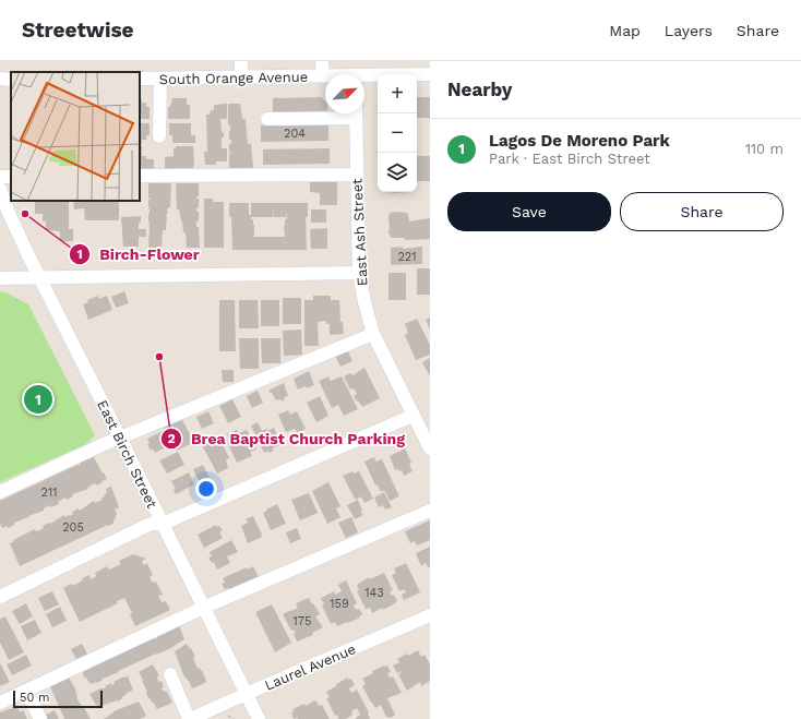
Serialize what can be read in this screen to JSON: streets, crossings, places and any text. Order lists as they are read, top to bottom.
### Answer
{
  "streets": {
    "street": [
      "South Orange Avenue",
      "East Ash Street",
      "East Birch Street",
      "Laurel Avenue"
    ]
  },
  "crossings": [
    ["East Birch Street", "Laurel Avenue"]
  ],
  "places": ["Birch-Flower", "Brea Baptist Church Parking"],
  "house_numbers": [
    "204",
    "221",
    "211",
    "205",
    "143",
    "159",
    "175"
  ],
  "scale_bar": "50 m",
  "north": "top right",
  "page": {
    "header": "Streetwise",
    "nav": ["Map", "Layers", "Share"],
    "heading": "Nearby",
    "map_buttons": ["+", "−"],
    "list": [
      {
        "mark": "1",
        "name": "Lagos De Moreno Park",
        "note": "Park · East Birch Street",
        "value": "110 m"
      }
    ],
    "buttons": ["Save", "Share"],
    "pins": "1",
    "scale": "50 m"
  }
}
